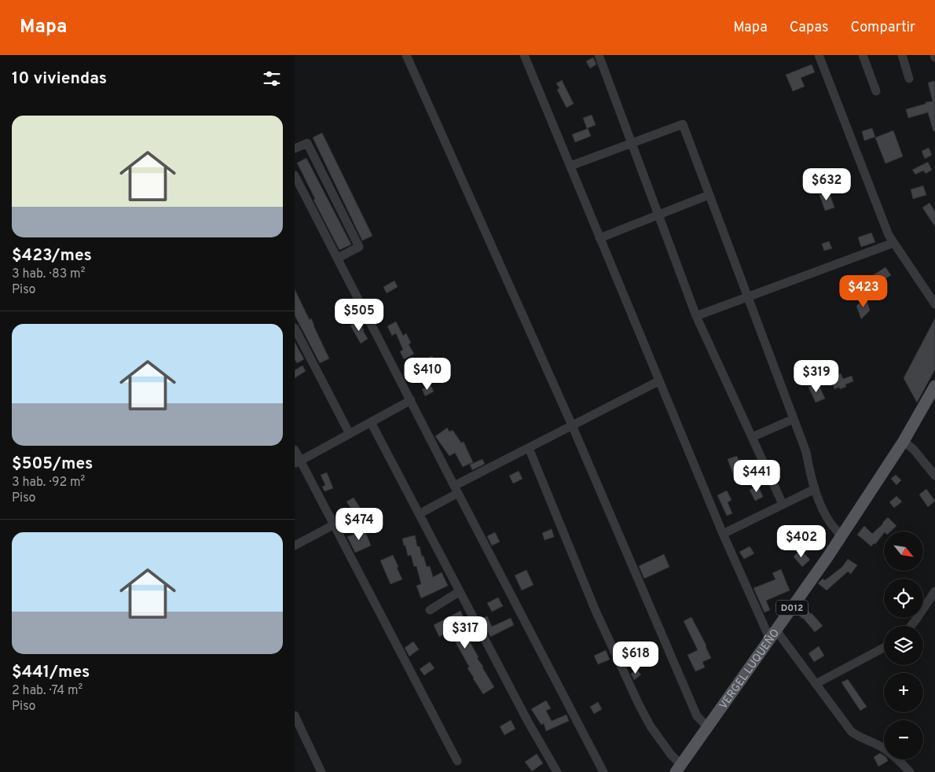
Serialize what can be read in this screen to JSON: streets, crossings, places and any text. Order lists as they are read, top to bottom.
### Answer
{
  "streets": {
    "main road": ["D012", "VERGEL LUQUEÑO"]
  },
  "north": "bottom right",
  "page": {
    "header": "Mapa",
    "nav": ["Mapa", "Capas", "Compartir"],
    "heading": "10 viviendas",
    "list": [
      {
        "name": "$423/mes",
        "note": "3 hab. · 83 m² · Piso"
      },
      {
        "name": "$505/mes",
        "note": "3 hab. · 92 m² · Piso"
      },
      {
        "name": "$441/mes",
        "note": "2 hab. · 74 m² · Piso"
      }
    ],
    "price": [
      "$632",
      "$423",
      "$505",
      "$410",
      "$319",
      "$441",
      "$474",
      "$402",
      "$317",
      "$618"
    ],
    "map_buttons": ["+", "−"]
  }
}
